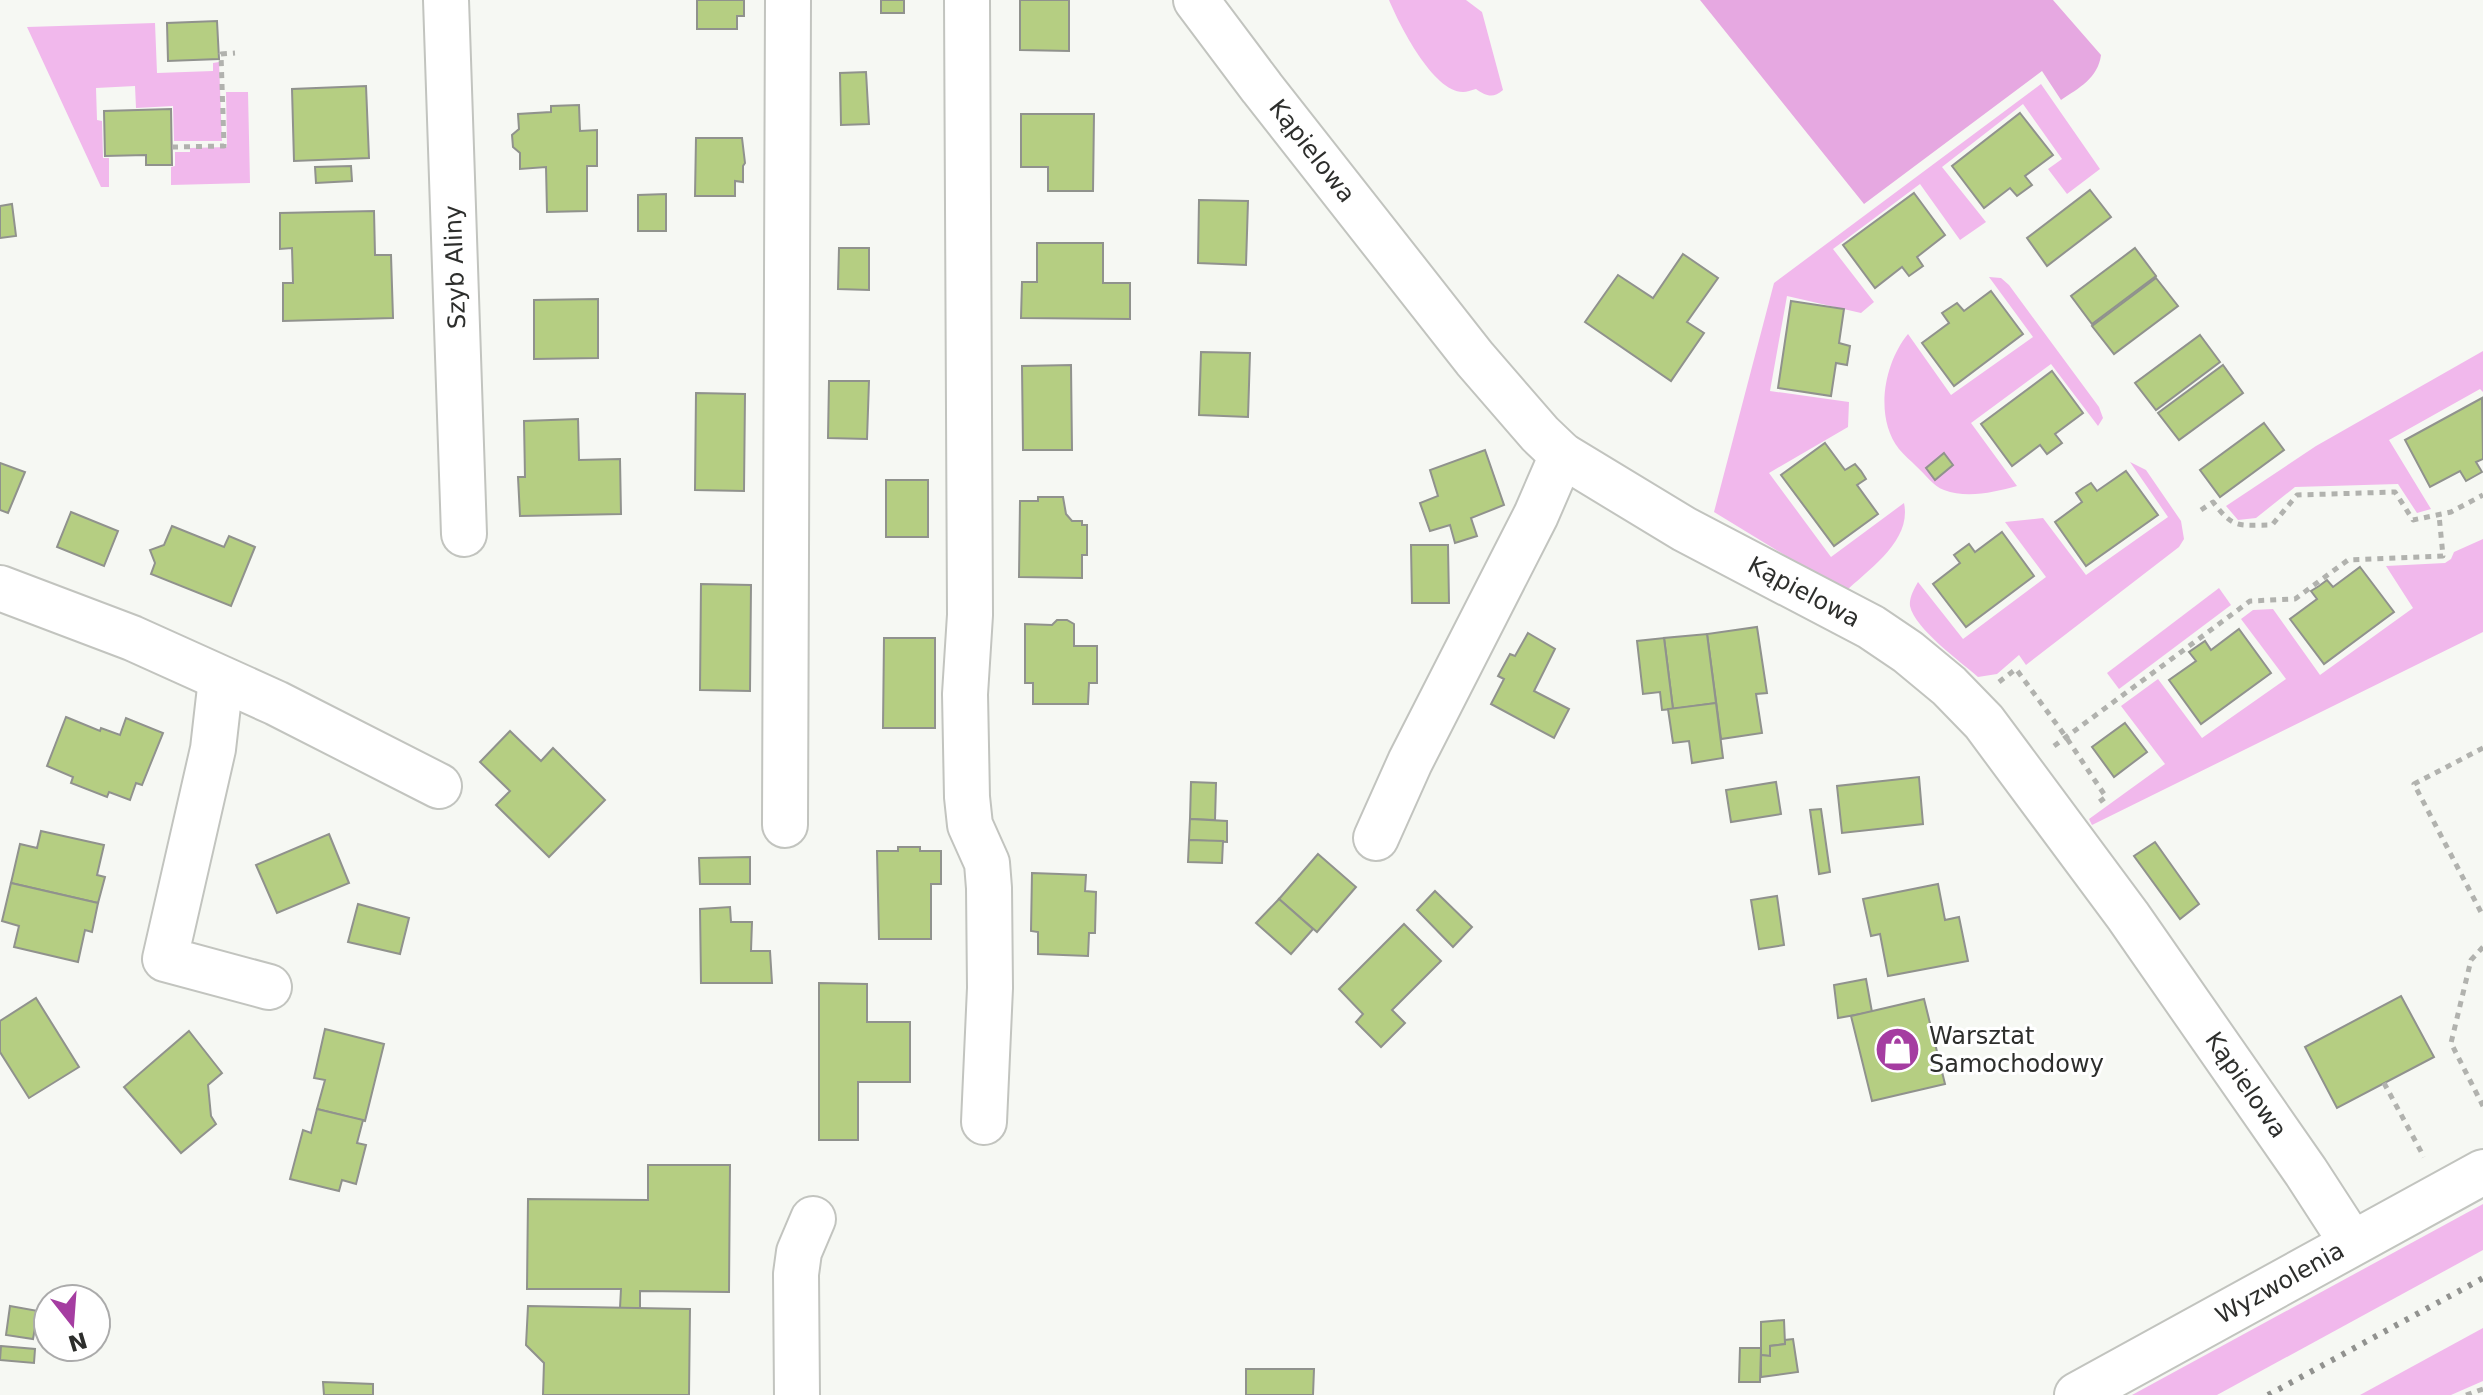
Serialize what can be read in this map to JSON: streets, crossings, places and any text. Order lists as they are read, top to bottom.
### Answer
{
  "streets": {
    "street": ["Kąpielowa", "Szyb Aliny", "Wyzwolenia"]
  },
  "crossings": [
    ["Kąpielowa", "Wyzwolenia"]
  ],
  "places": {
    "shop": ["Warsztat Samochodowy"]
  },
  "north": "bottom"
}
